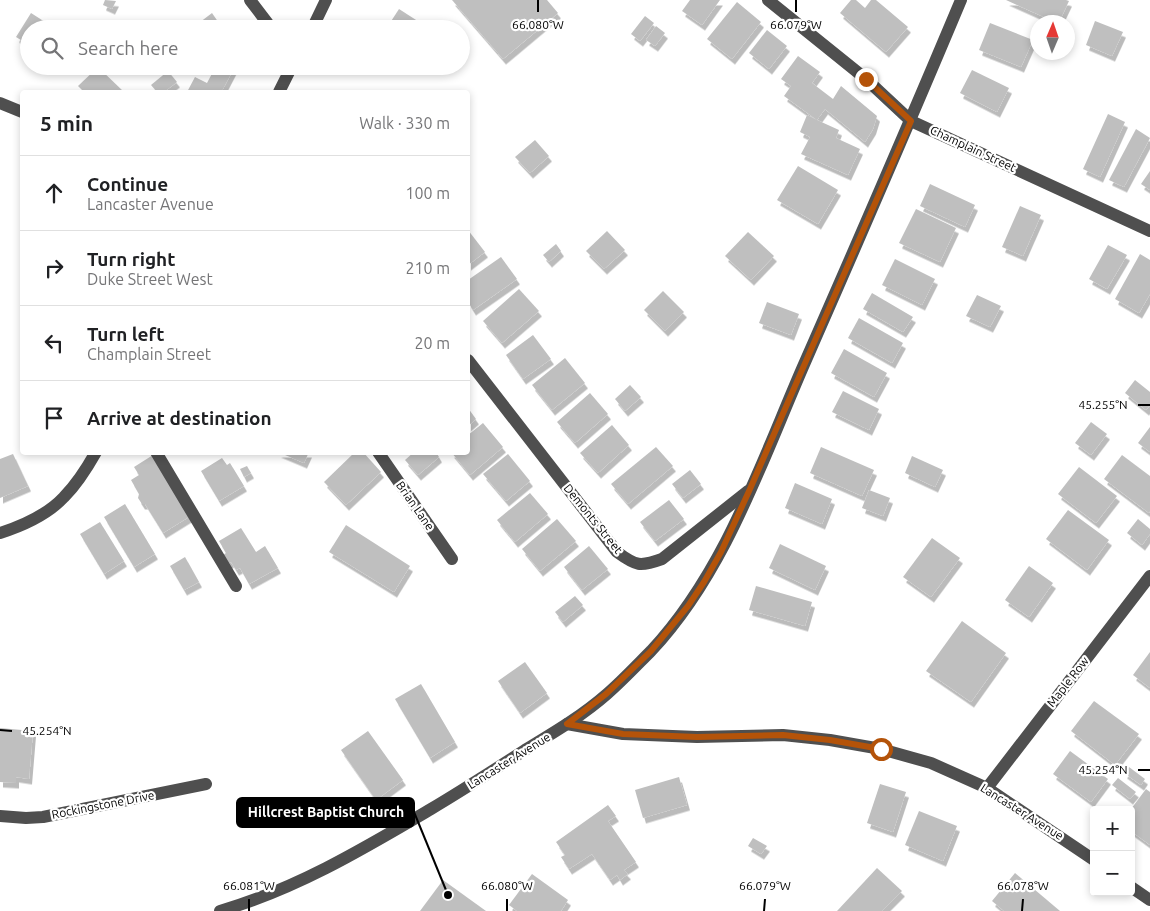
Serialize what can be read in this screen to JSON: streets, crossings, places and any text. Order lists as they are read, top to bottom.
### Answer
{
  "streets": {
    "street": [
      "Champlain Street",
      "Brian Lane",
      "Demonts Street",
      "Maple Row",
      "Lancaster Avenue",
      "Rockingstone Drive"
    ]
  },
  "crossings": [
    ["Maple Row", "Lancaster Avenue"]
  ],
  "places": ["Hillcrest Baptist Church"],
  "north": "top",
  "page": {
    "search": "Search here",
    "heading": ["5 min", "Walk · 330 m"],
    "list": [
      ["Continue", "Lancaster Avenue", "100 m"],
      ["Turn right", "Duke Street West", "210 m"],
      ["Turn left", "Champlain Street", "20 m"],
      "Arrive at destination"
    ],
    "map_buttons": ["+", "−"]
  },
  "coordinates": [
    "66.080°W",
    "66.079°W",
    "45.255°N",
    "45.254°N",
    "66.081°W",
    "66.078°W"
  ]
}
